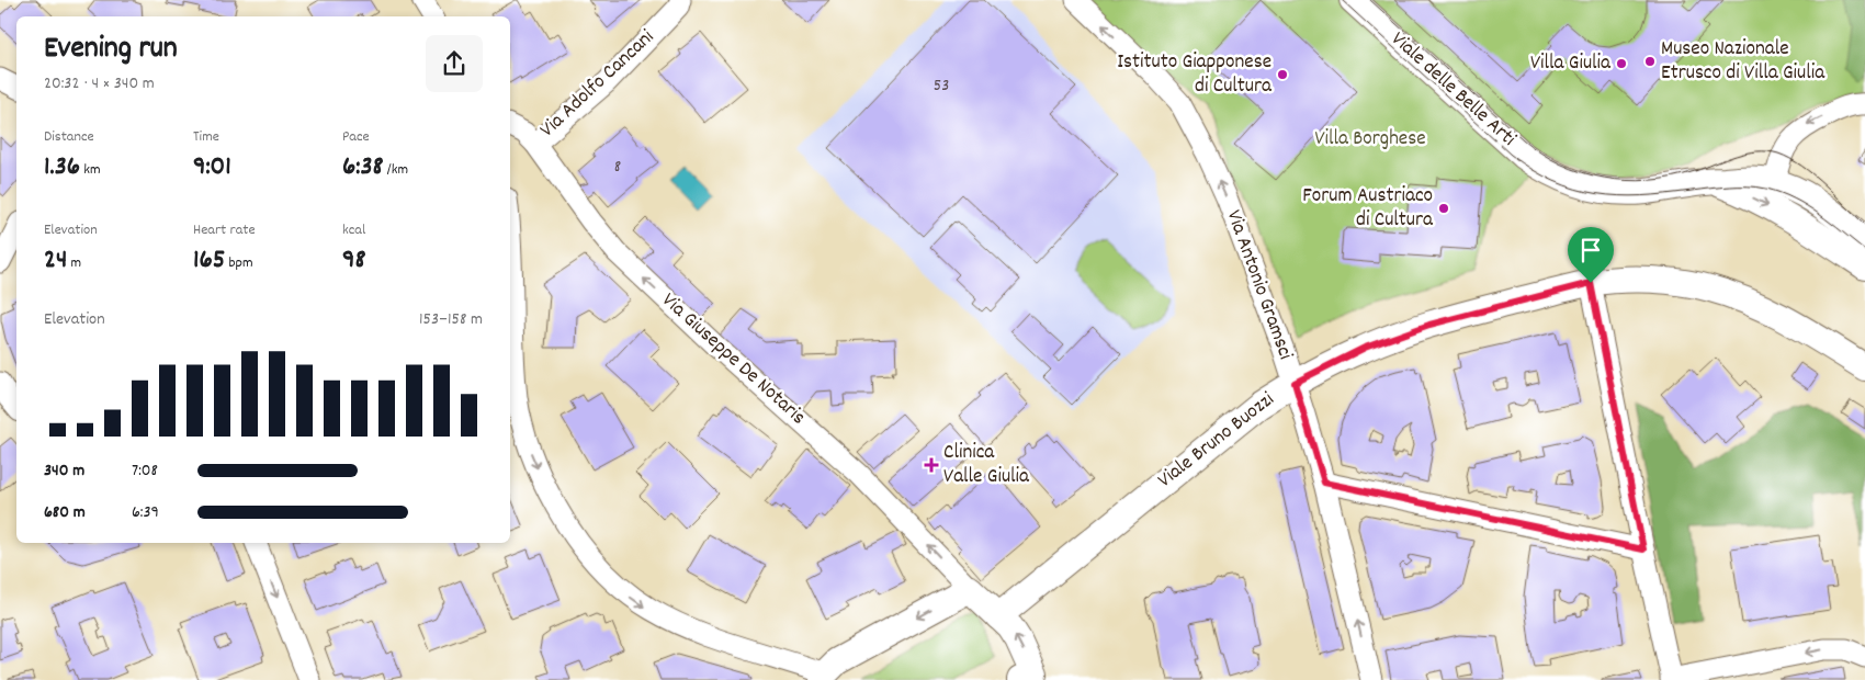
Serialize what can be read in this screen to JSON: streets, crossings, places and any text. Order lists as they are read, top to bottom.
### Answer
{
  "streets": {
    "street": [
      "Via Adolfo Cancani",
      "Viale delle Belle Arti",
      "Via Antonio Gramsci",
      "Via Giuseppe De Notaris",
      "Viale Bruno Buozzi"
    ]
  },
  "crossings": [
    ["Via Adolfo Cancani", "Via Giuseppe De Notaris"],
    ["Via Antonio Gramsci", "Viale Bruno Buozzi"]
  ],
  "one_way": ["Via Antonio Gramsci", "Via Giuseppe De Notaris"],
  "parks": ["Villa Borghese"],
  "places": {
    "other": [
      "Museo Nazionale Etrusco di Villa Giulia",
      "Villa Giulia",
      "Istituto Giapponese di Cultura",
      "Forum Austriaco di Cultura"
    ],
    "health": ["Clinica Valle Giulia"]
  },
  "house_numbers": ["53", "8"],
  "page": {
    "heading": ["Evening run", "20:32 · 4 × 340 m"],
    "stats": [
      ["Distance", "1.36 km"],
      ["Time", "9:01"],
      ["Pace", "6:38 /km"],
      ["Elevation", "24 m"],
      ["Heart rate", "165 bpm"],
      ["kcal", "98"]
    ],
    "chart": ["Elevation", "153–158 m"],
    "list": [
      {
        "name": "340 m",
        "note": "7:08"
      },
      {
        "name": "680 m",
        "note": "6:39"
      }
    ]
  }
}
